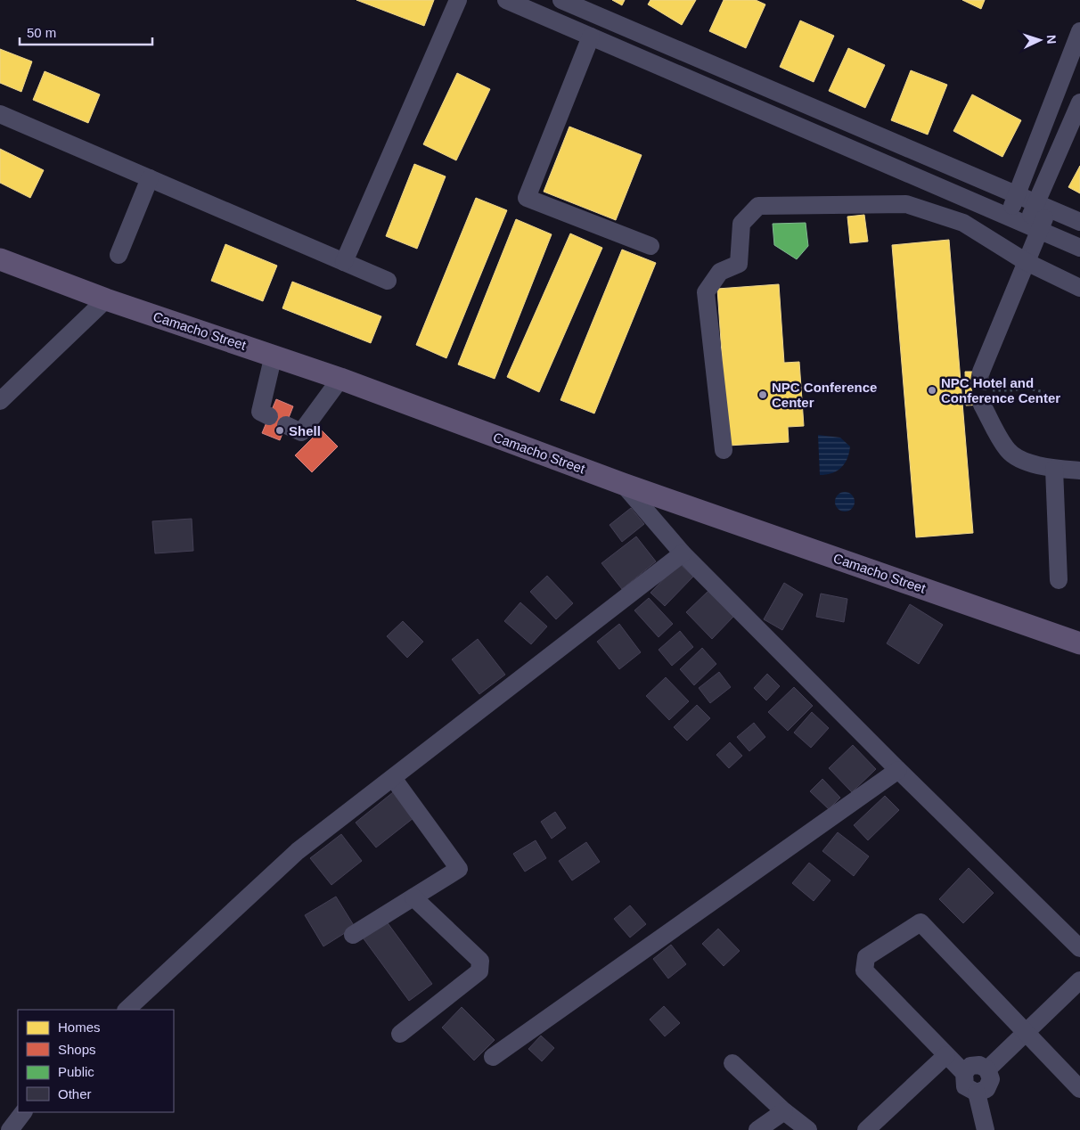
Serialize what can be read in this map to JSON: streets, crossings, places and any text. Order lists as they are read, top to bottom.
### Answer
{
  "streets": {
    "main road": ["Camacho Street"]
  },
  "places": ["NPC Hotel and Conference Center", "NPC Conference Center", "Shell"],
  "legend": [
    "Homes",
    "Shops",
    "Public",
    "Other"
  ],
  "scale_bar": "50 m",
  "north": "right"
}
